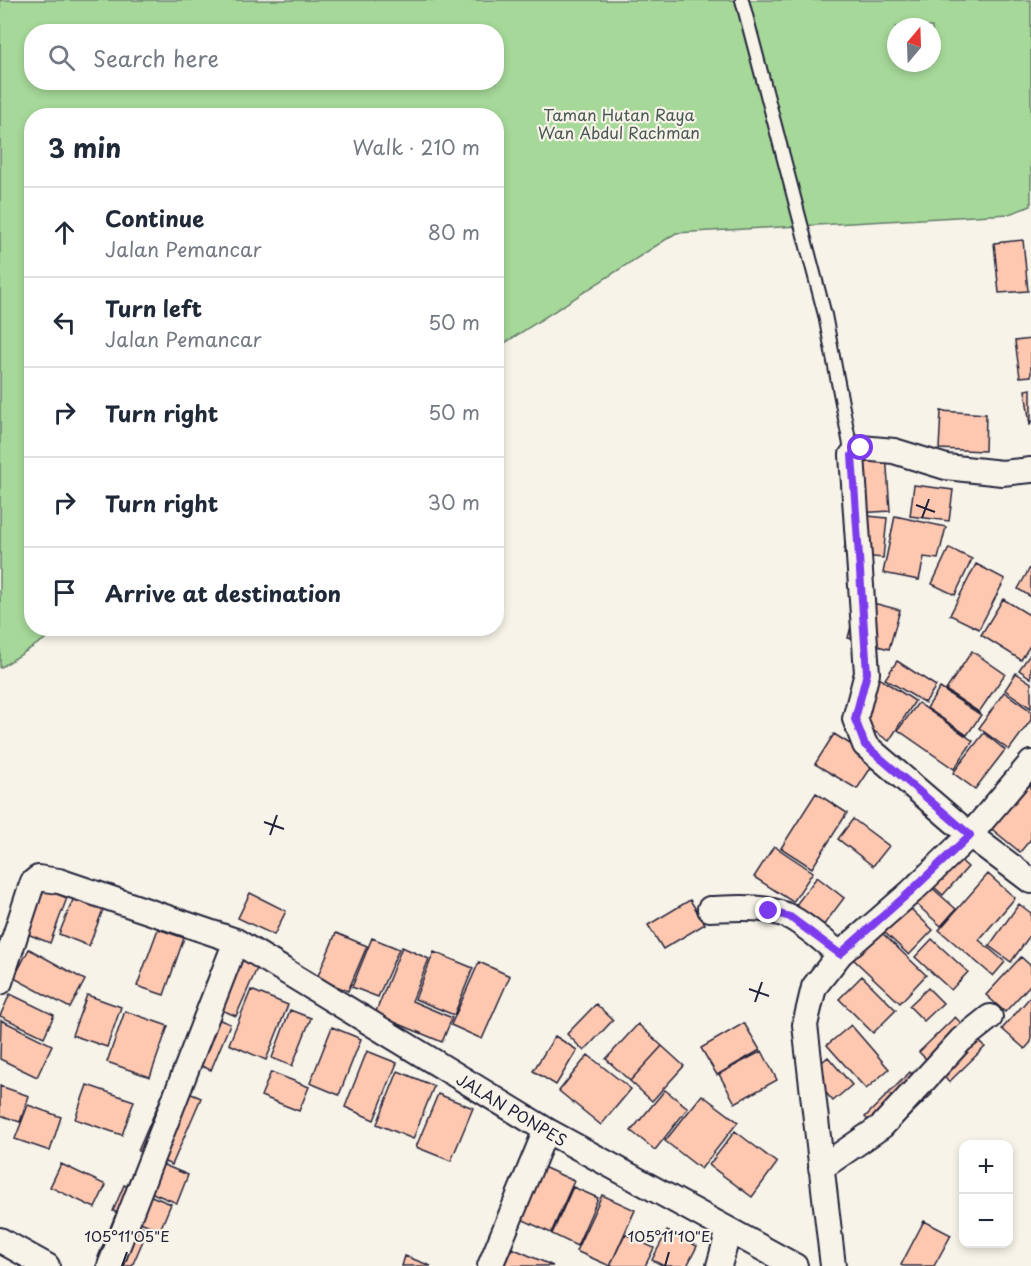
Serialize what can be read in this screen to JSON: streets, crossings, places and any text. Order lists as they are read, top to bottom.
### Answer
{
  "streets": {
    "street": ["JALAN PONPES"]
  },
  "parks": ["Taman Hutan Raya Wan Abdul Rachman"],
  "north": "top",
  "page": {
    "search": "Search here",
    "heading": ["3 min", "Walk · 210 m"],
    "list": [
      ["Continue", "Jalan Pemancar", "80 m"],
      ["Turn left", "Jalan Pemancar", "50 m"],
      ["Turn right", "50 m"],
      ["Turn right", "30 m"],
      "Arrive at destination"
    ],
    "map_buttons": ["+", "−"]
  },
  "coordinates": ["105°11'05\"E", "105°11'10\"E"]
}
